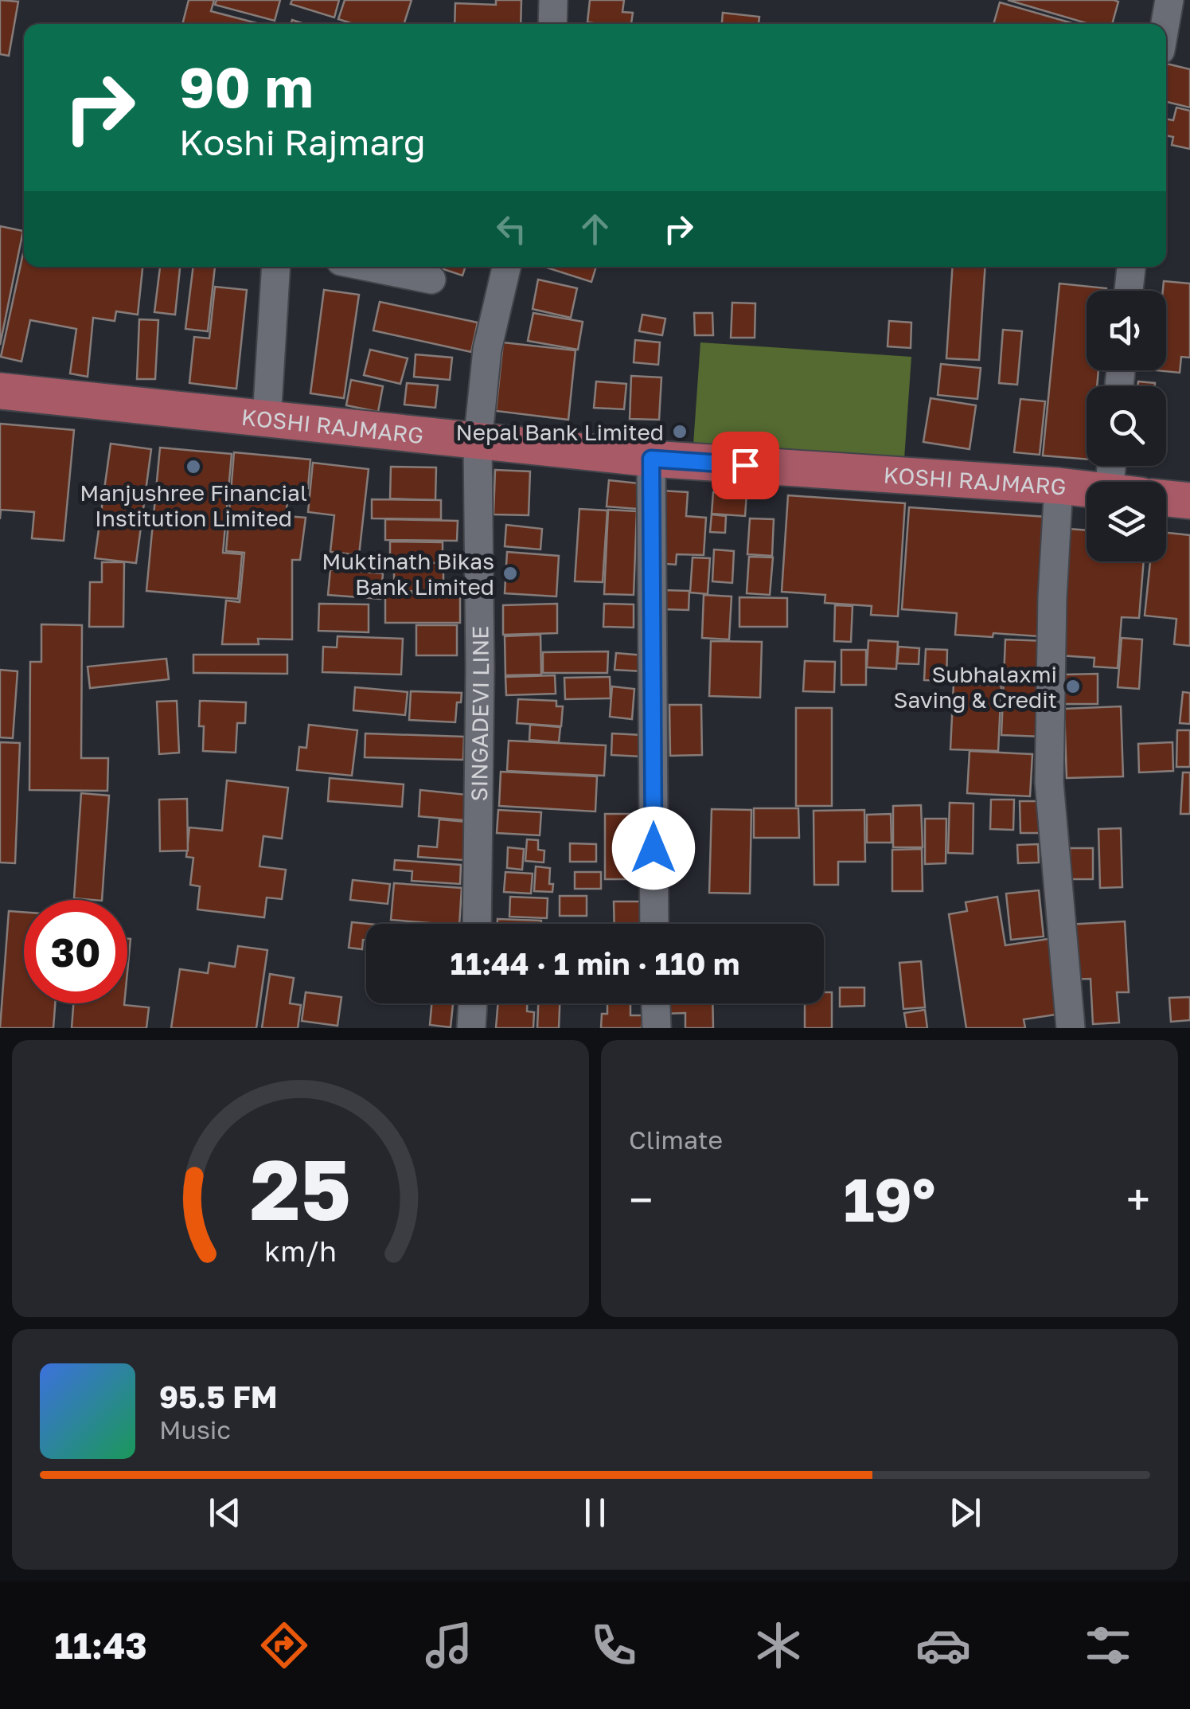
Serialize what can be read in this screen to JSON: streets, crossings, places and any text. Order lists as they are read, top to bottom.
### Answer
{
  "streets": {
    "main road": ["KOSHI RAJMARG"],
    "street": ["SINGADEVI LINE"]
  },
  "crossings": [
    ["KOSHI RAJMARG", "SINGADEVI LINE"]
  ],
  "places": [
    "Nepal Bank Limited",
    "Manjushree Financial Institution Limited",
    "Muktinath Bikas Bank Limited",
    "Subhalaxmi Saving & Credit"
  ],
  "page": {
    "turn": ["90 m", "Koshi Rajmarg"],
    "limit": "30",
    "trip": "11:44 · 1 min · 110 m",
    "tile": "Climate",
    "heat": ["−", "19°", "+"],
    "song": ["95.5 FM", "Music"],
    "tabs": "11:43",
    "gauge": ["25", "km/h"]
  }
}
